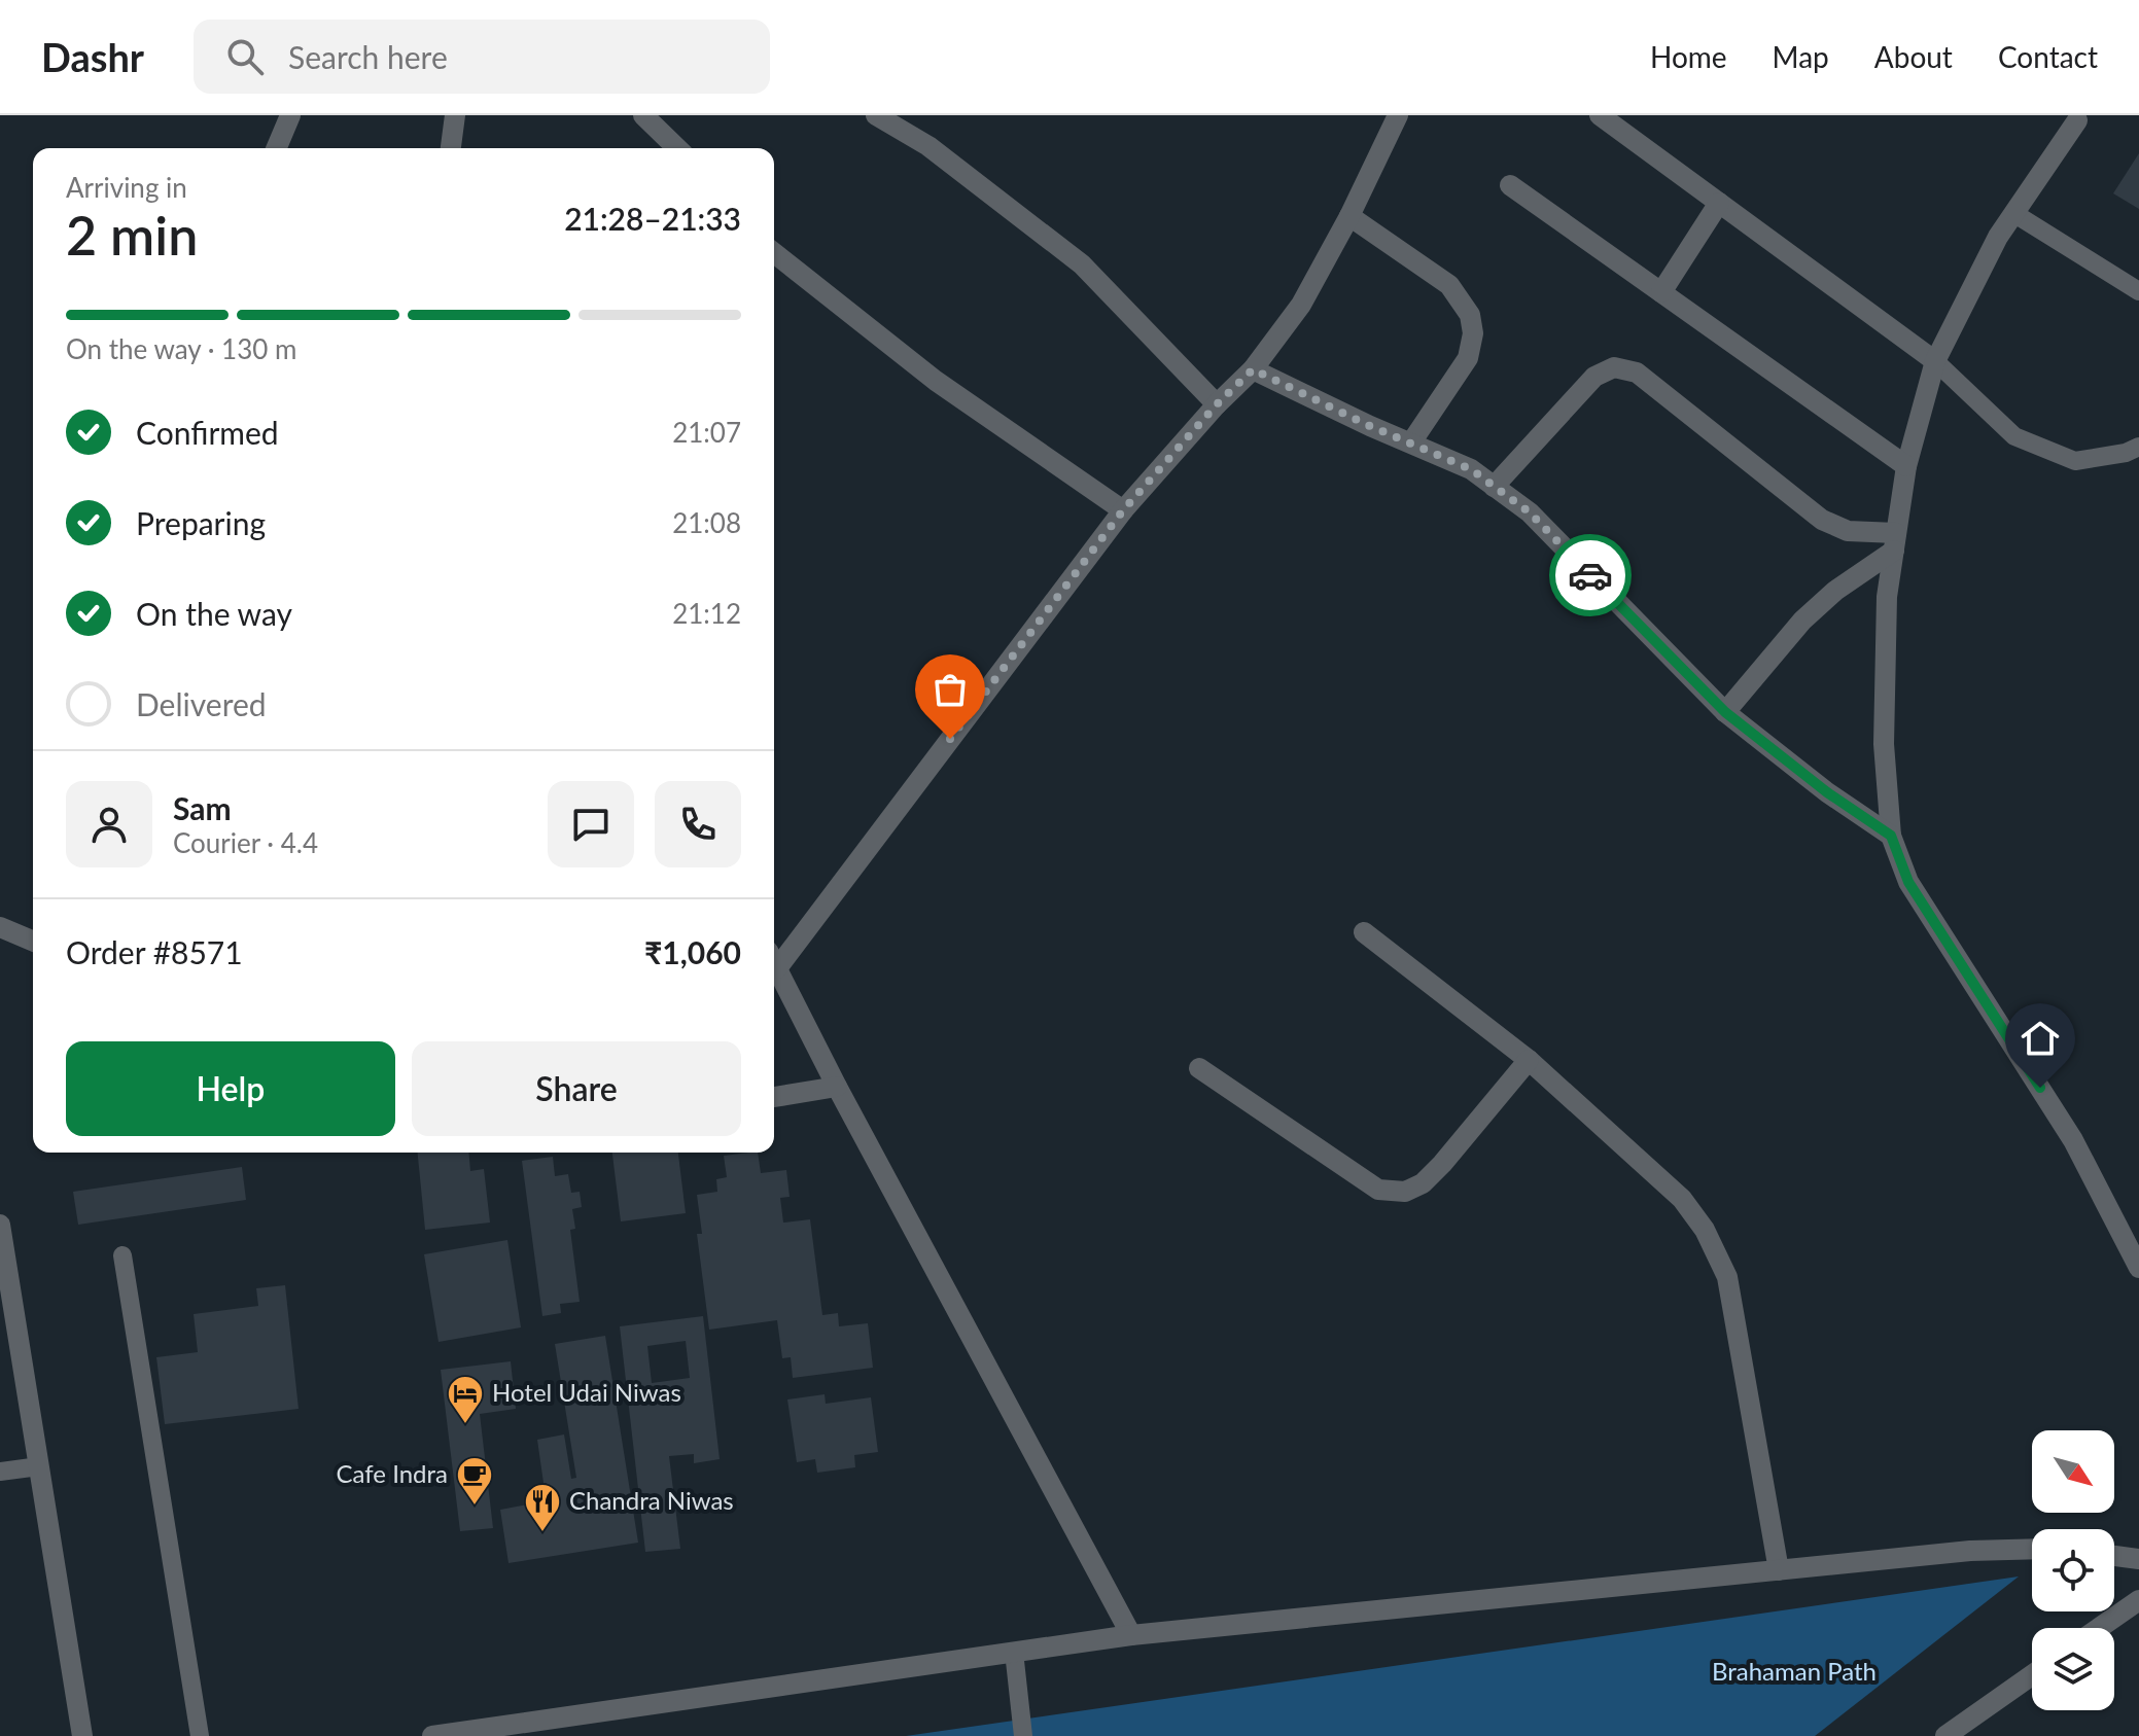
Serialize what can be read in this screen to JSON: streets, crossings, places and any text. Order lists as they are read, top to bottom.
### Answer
{
  "parks": ["Brahaman Path"],
  "places": {
    "hotel": ["Hotel Udai Niwas"],
    "cafe": ["Cafe Indra"],
    "restaurant": ["Chandra Niwas"]
  },
  "north": "bottom right",
  "page": {
    "header": "Dashr",
    "search": "Search here",
    "nav": [
      "Home",
      "Map",
      "About",
      "Contact"
    ],
    "heading": ["2 min", "Arriving in", "21:28–21:33"],
    "panel": [
      "Sam",
      "Courier · 4.4",
      "Order #8571",
      "₹1,060"
    ],
    "bar": "On the way · 130 m",
    "list": [
      ["Confirmed", "21:07"],
      ["Preparing", "21:08"],
      ["On the way", "21:12"],
      "Delivered"
    ],
    "buttons": ["Help", "Share"]
  }
}
